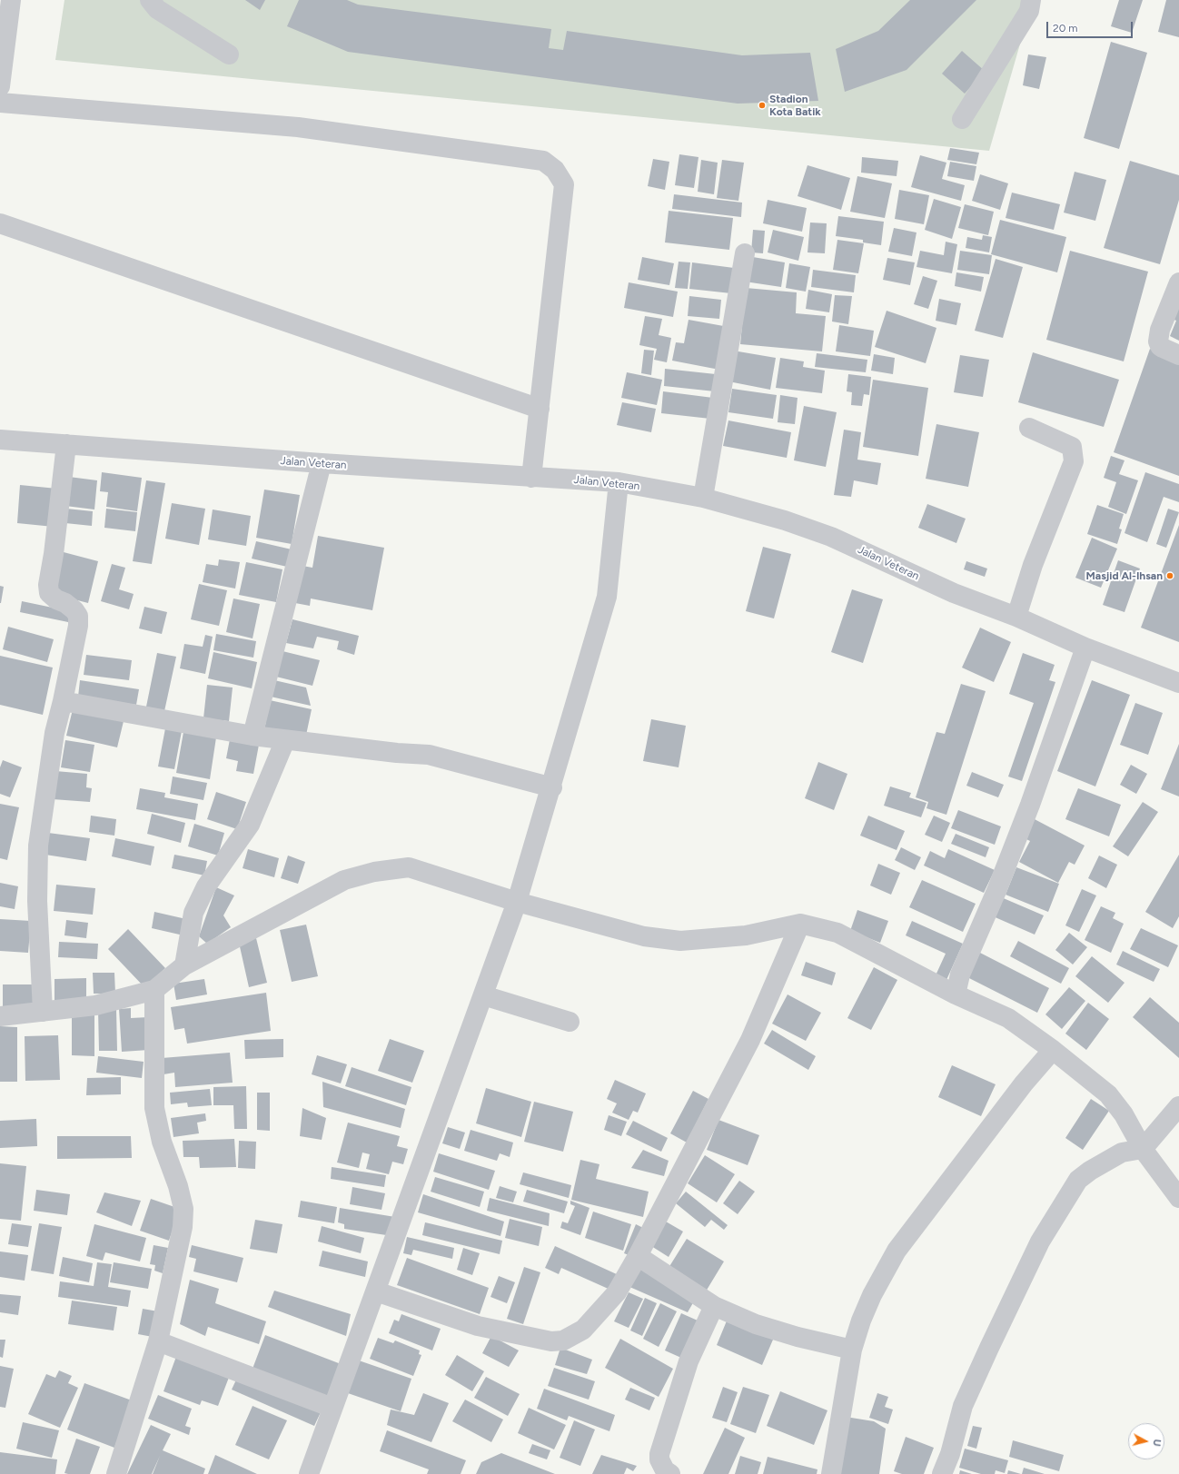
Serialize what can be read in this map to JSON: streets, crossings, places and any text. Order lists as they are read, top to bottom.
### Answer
{
  "streets": {
    "street": ["Jalan Veteran"]
  },
  "places": ["Stadion Kota Batik", "Masjid Al-Ihsan"],
  "scale_bar": "20 m",
  "north": "right"
}
